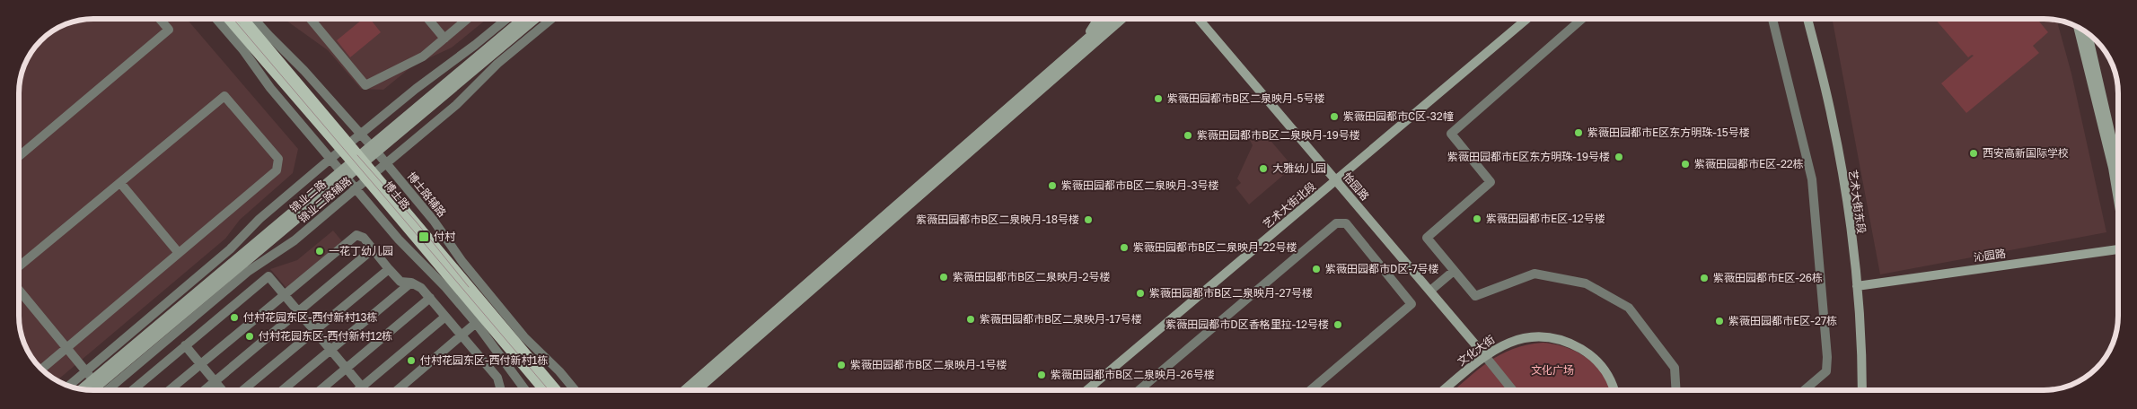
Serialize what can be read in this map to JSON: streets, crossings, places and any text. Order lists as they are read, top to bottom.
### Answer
{
  "streets": {
    "main road": ["博士路"],
    "street": [
      "怡园路",
      "博士路辅路",
      "锦业二路",
      "锦业二路辅路",
      "艺术大街东段",
      "艺术大街北段",
      "沁园路",
      "文化大街"
    ]
  },
  "crossings": [
    ["怡园路", "艺术大街北段"],
    ["怡园路", "文化大街"],
    ["博士路辅路", "锦业二路"],
    ["博士路辅路", "锦业二路辅路"],
    ["博士路", "锦业二路"],
    ["博士路", "锦业二路辅路"],
    ["艺术大街东段", "沁园路"]
  ],
  "parks": ["文化广场"],
  "places": {
    "other": [
      "紫薇田园都市B区二泉映月-5号楼",
      "紫薇田园都市C区-32幢",
      "紫薇田园都市E区东方明珠-15号楼",
      "紫薇田园都市B区二泉映月-19号楼",
      "西安高新国际学校",
      "紫薇田园都市E区东方明珠-19号楼",
      "紫薇田园都市E区-22栋",
      "大雅幼儿园",
      "紫薇田园都市B区二泉映月-3号楼",
      "紫薇田园都市E区-12号楼",
      "紫薇田园都市B区二泉映月-18号楼",
      "紫薇田园都市B区二泉映月-22号楼",
      "一花丁幼儿园",
      "紫薇田园都市D区-7号楼",
      "紫薇田园都市B区二泉映月-2号楼",
      "紫薇田园都市E区-26栋",
      "紫薇田园都市B区二泉映月-27号楼",
      "付村花园东区-西付新村13栋",
      "紫薇田园都市B区二泉映月-17号楼",
      "紫薇田园都市E区-27栋",
      "紫薇田园都市D区香格里拉-12号楼",
      "付村花园东区-西付新村12栋",
      "付村花园东区-西付新村1栋",
      "紫薇田园都市B区二泉映月-1号楼",
      "紫薇田园都市B区二泉映月-26号楼"
    ],
    "transit": ["付村"]
  }
}
